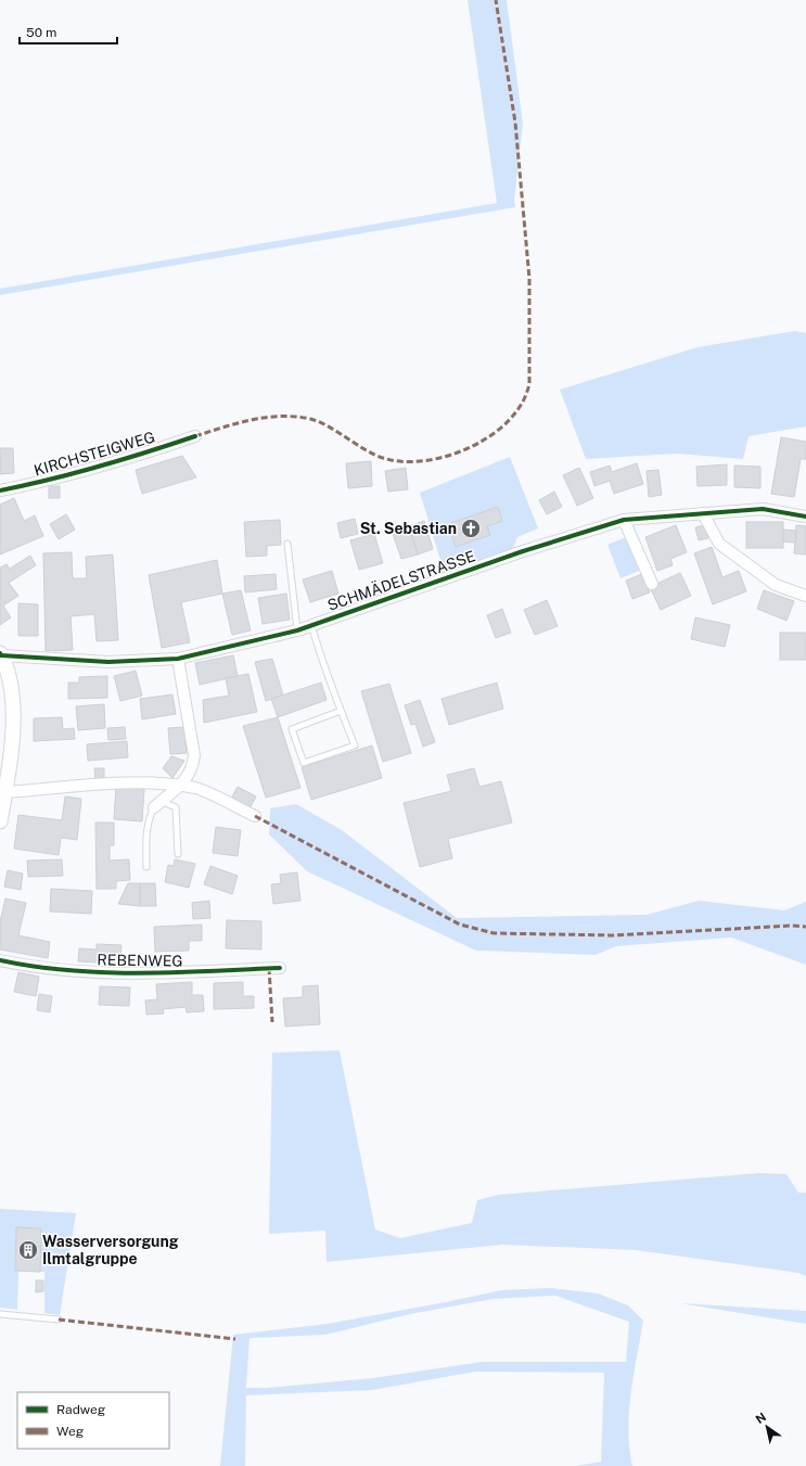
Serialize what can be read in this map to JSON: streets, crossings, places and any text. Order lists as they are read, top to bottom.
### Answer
{
  "streets": {
    "street": ["KIRCHSTEIGWEG", "SCHMÄDELSTRASSE", "REBENWEG"]
  },
  "places": {
    "church": ["St. Sebastian"],
    "building": ["Wasserversorgung Ilmtalgruppe"]
  },
  "legend": ["Radweg", "Weg"],
  "scale_bar": "50 m",
  "north": "top left"
}
